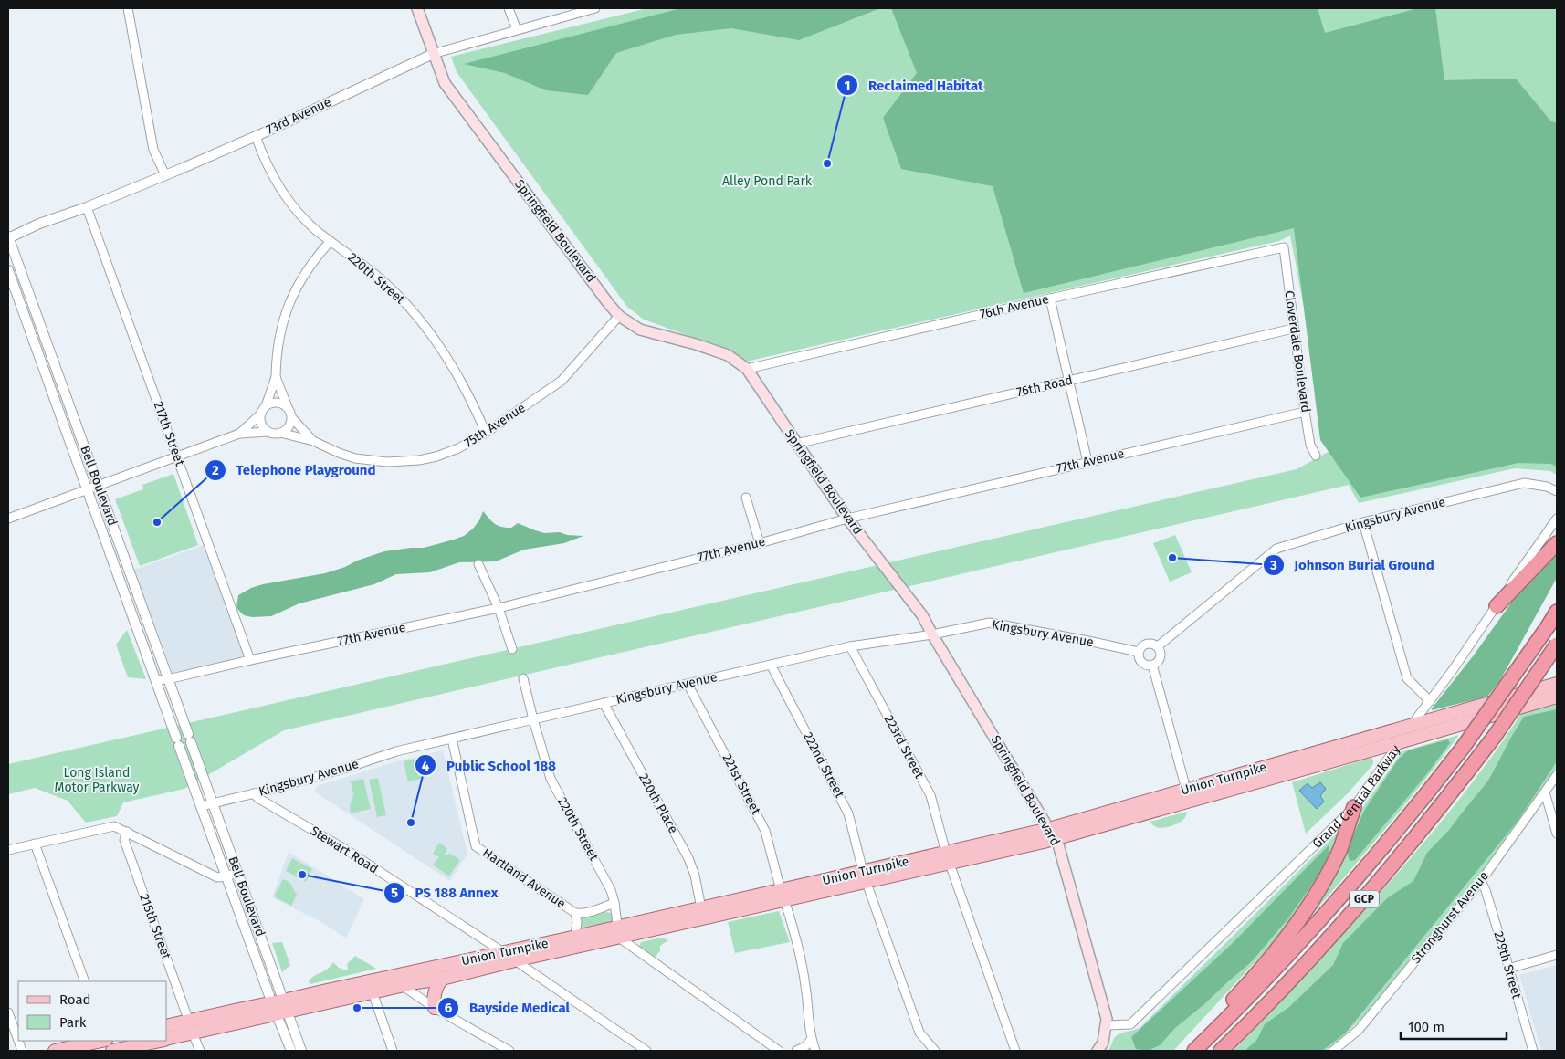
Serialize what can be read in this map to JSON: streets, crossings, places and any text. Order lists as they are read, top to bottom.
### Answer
{
  "streets": {
    "highway": ["GCP"],
    "main road": ["Springfield Boulevard", "Union Turnpike"],
    "street": [
      "73rd Avenue",
      "220th Street",
      "76th Avenue",
      "Cloverdale Boulevard",
      "76th Road",
      "75th Avenue",
      "217th Street",
      "77th Avenue",
      "Bell Boulevard",
      "Kingsbury Avenue",
      "223rd Street",
      "222nd Street",
      "221st Street",
      "Grand Central Parkway",
      "220th Place",
      "Stewart Road",
      "Hartland Avenue",
      "Stronghurst Avenue",
      "215th Street",
      "229th Street"
    ]
  },
  "crossings": [
    ["73rd Avenue", "Springfield Boulevard"],
    ["73rd Avenue", "220th Street"],
    ["73rd Avenue", "217th Street"],
    ["73rd Avenue", "Bell Boulevard"],
    ["Springfield Boulevard", "76th Avenue"],
    ["Springfield Boulevard", "76th Road"],
    ["Springfield Boulevard", "75th Avenue"],
    ["Springfield Boulevard", "77th Avenue"],
    ["Springfield Boulevard", "Kingsbury Avenue"],
    ["Springfield Boulevard", "Union Turnpike"],
    ["Springfield Boulevard", "Grand Central Parkway"],
    ["220th Street", "75th Avenue"],
    ["220th Street", "Kingsbury Avenue"],
    ["220th Street", "Union Turnpike"],
    ["76th Avenue", "Cloverdale Boulevard"],
    ["Cloverdale Boulevard", "76th Road"],
    ["Cloverdale Boulevard", "77th Avenue"],
    ["217th Street", "77th Avenue"],
    ["77th Avenue", "Bell Boulevard"],
    ["Bell Boulevard", "Kingsbury Avenue"],
    ["Bell Boulevard", "Union Turnpike"],
    ["Kingsbury Avenue", "223rd Street"],
    ["Kingsbury Avenue", "222nd Street"],
    ["Kingsbury Avenue", "221st Street"],
    ["Kingsbury Avenue", "220th Place"],
    ["Kingsbury Avenue", "Stewart Road"],
    ["Kingsbury Avenue", "Hartland Avenue"],
    ["223rd Street", "Union Turnpike"],
    ["222nd Street", "Union Turnpike"],
    ["Union Turnpike", "221st Street"],
    ["Union Turnpike", "Grand Central Parkway"],
    ["Union Turnpike", "220th Place"],
    ["Union Turnpike", "Stewart Road"],
    ["Union Turnpike", "Hartland Avenue"],
    ["Union Turnpike", "215th Street"],
    ["Stronghurst Avenue", "229th Street"]
  ],
  "parks": ["Alley Pond Park", "Long Island Motor Parkway"],
  "places": [
    "Reclaimed Habitat",
    "Telephone Playground",
    "Johnson Burial Ground",
    "Public School 188",
    "PS 188 Annex",
    "Bayside Medical"
  ],
  "legend": ["Road", "Park"],
  "scale_bar": "100 m"
}
